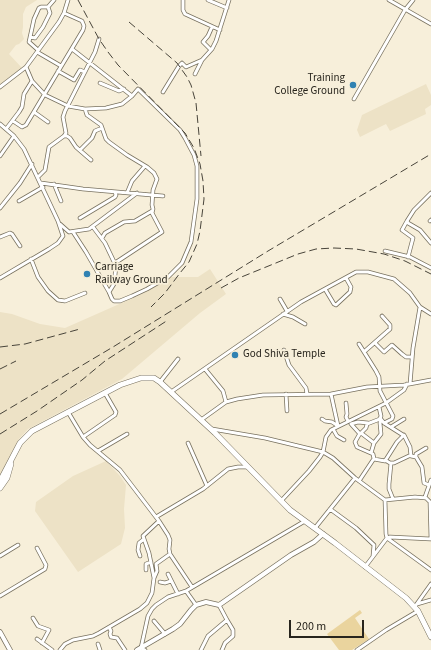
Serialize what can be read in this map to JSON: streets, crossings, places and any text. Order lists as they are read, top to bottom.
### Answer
{
  "places": ["Training College Ground", "Carriage Railway Ground", "God Shiva Temple"],
  "scale_bar": "200 m"
}
